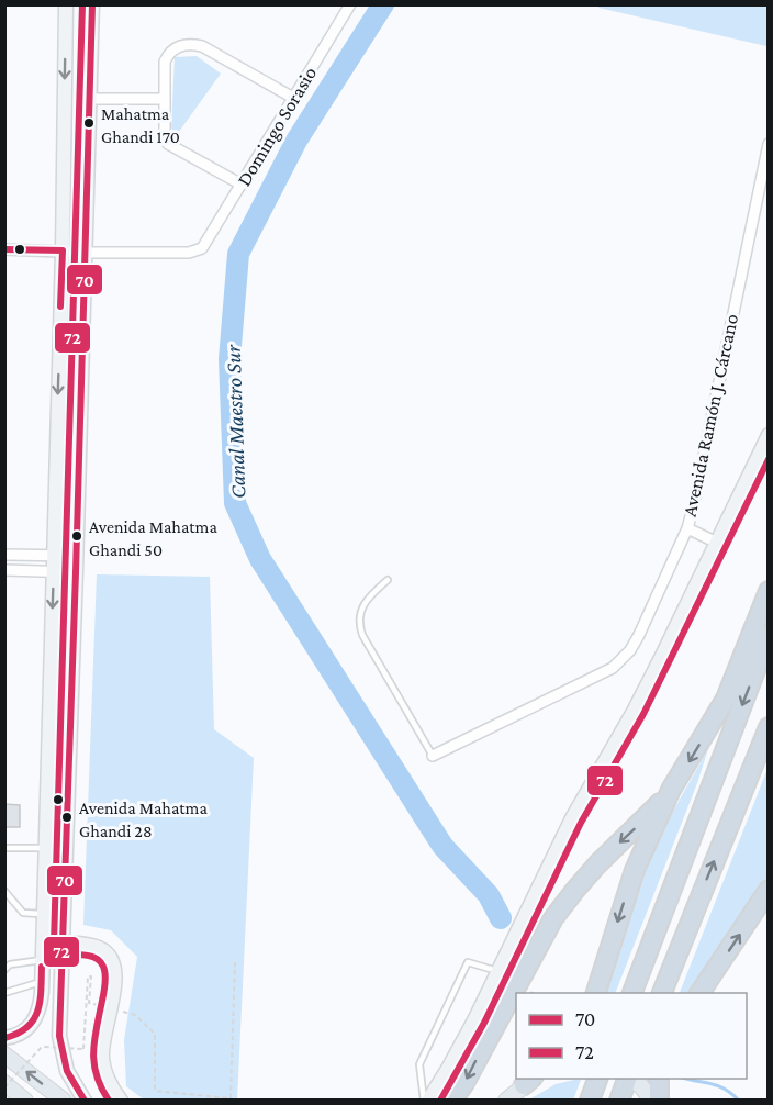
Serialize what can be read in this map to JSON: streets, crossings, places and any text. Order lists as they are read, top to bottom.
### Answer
{
  "streets": {
    "street": ["Domingo Sorasio", "Avenida Ramón J. Cárcano"]
  },
  "water": ["Canal Maestro Sur"],
  "places": ["Mahatma Ghandi 170", "Avenida Mahatma Ghandi 50", "Avenida Mahatma Ghandi 28"],
  "lines": ["transit line 70", "transit line 72"],
  "legend": ["70", "72"]
}
